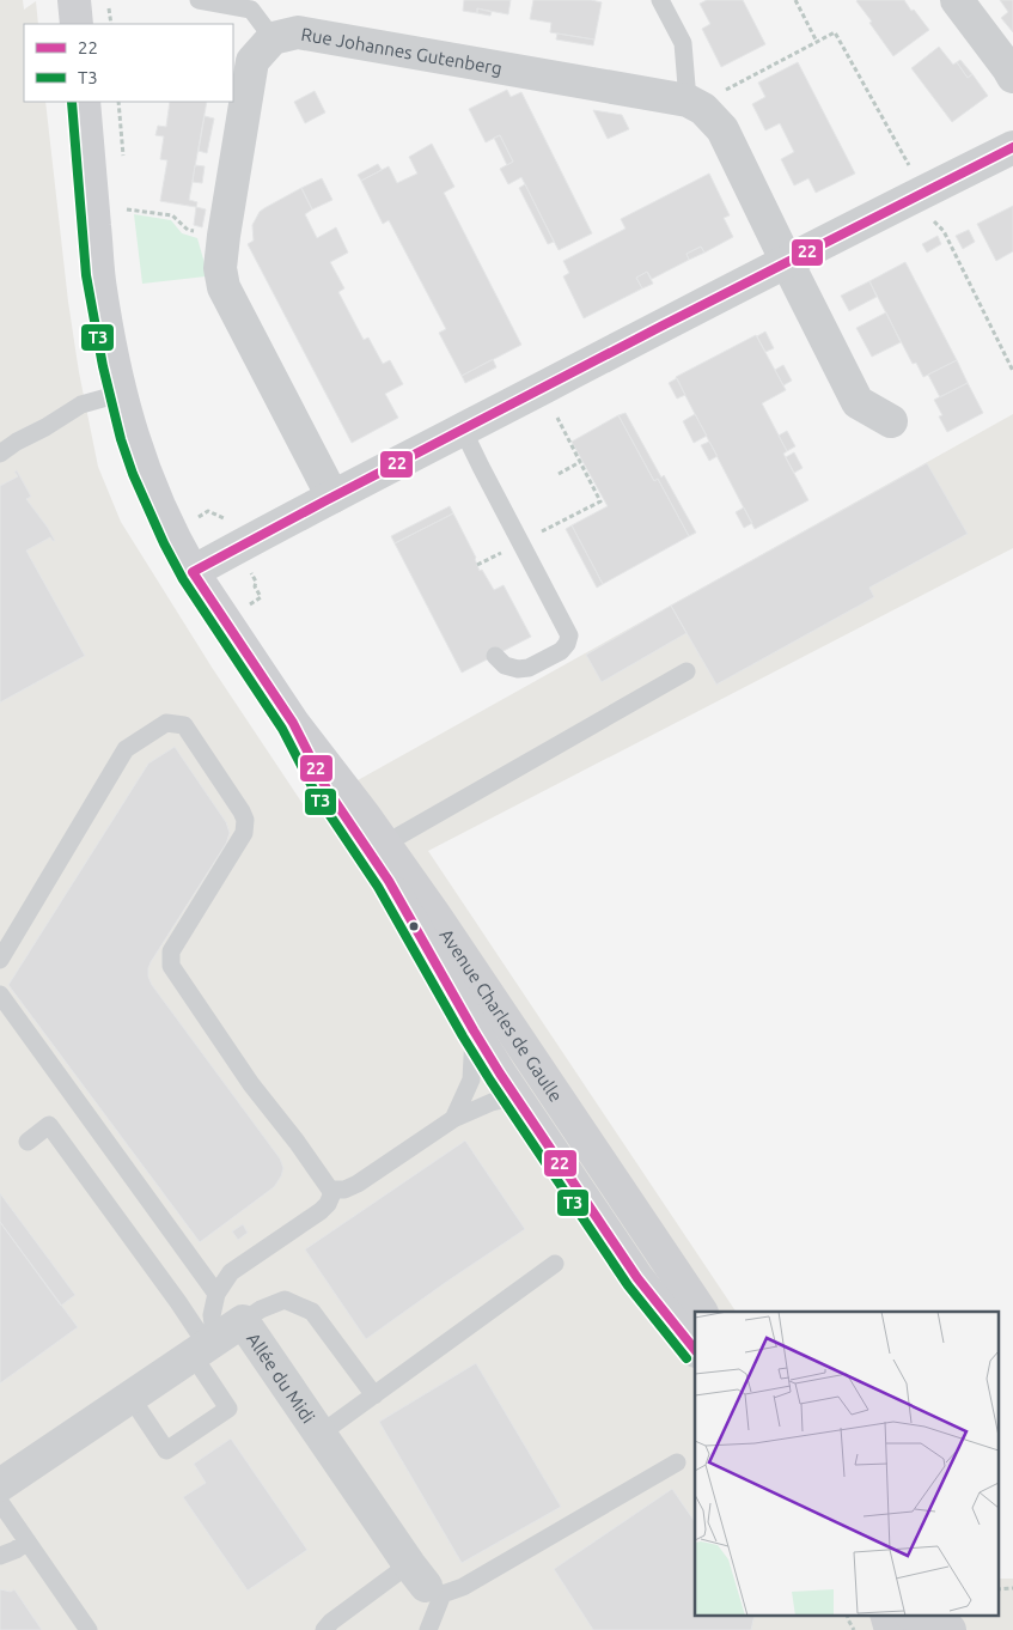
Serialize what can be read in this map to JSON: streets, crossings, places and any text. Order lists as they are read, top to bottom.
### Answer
{
  "streets": {
    "main road": ["Avenue Charles de Gaulle"],
    "street": ["Rue Johannes Gutenberg", "Allée du Midi"]
  },
  "lines": ["transit line T3", "transit line 22"],
  "legend": ["22", "T3"]
}
